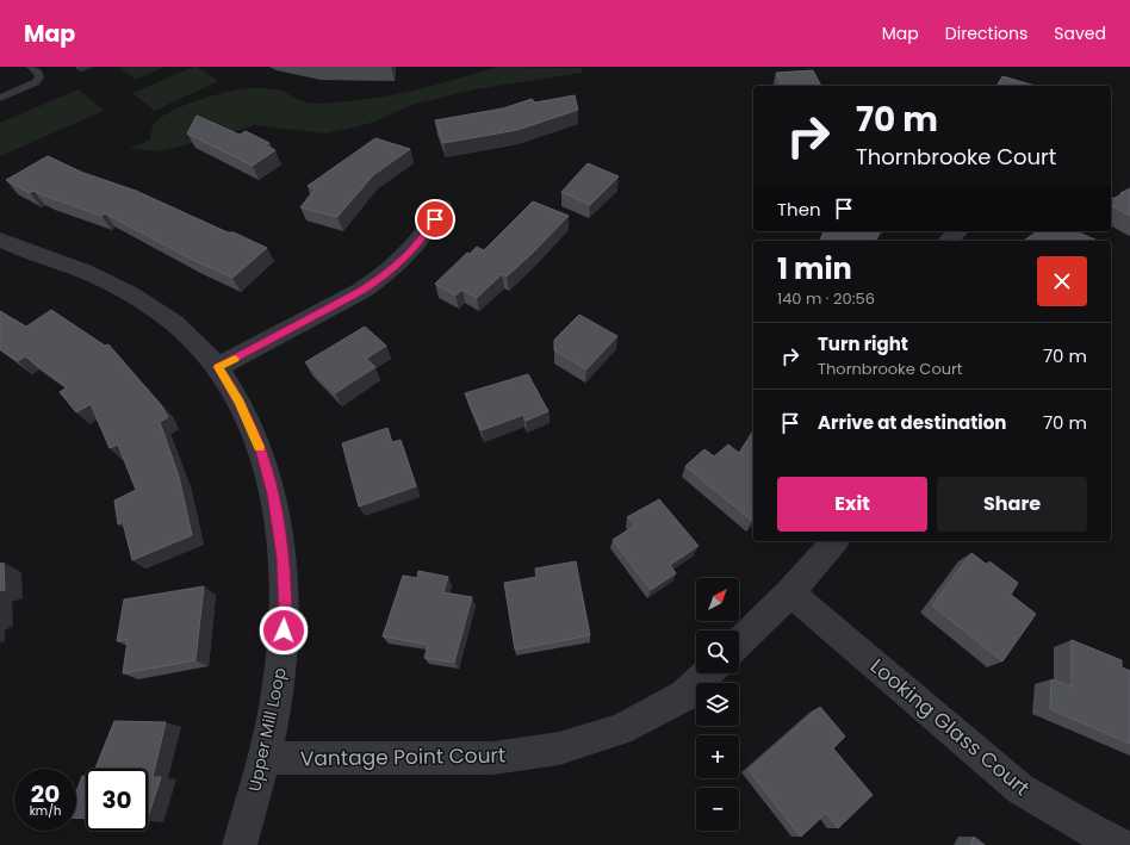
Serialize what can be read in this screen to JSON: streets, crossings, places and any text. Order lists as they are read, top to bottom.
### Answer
{
  "streets": {
    "street": ["Looking Glass Court", "Upper Mill Loop", "Vantage Point Court"]
  },
  "crossings": [
    ["Upper Mill Loop", "Vantage Point Court"]
  ],
  "north": "top right",
  "page": {
    "header": "Map",
    "nav": ["Map", "Directions", "Saved"],
    "turn": ["70 m", "Thornbrooke Court"],
    "then": "Then",
    "heading": ["1 min", "140 m · 20:56"],
    "list": [
      {
        "name": "Turn right",
        "note": "Thornbrooke Court",
        "value": "70 m"
      },
      {
        "name": "Arrive at destination",
        "value": "70 m"
      }
    ],
    "buttons": ["Exit", "Share"],
    "map_buttons": ["+", "−"],
    "speed": "20 km/h",
    "limit": "30"
  }
}
